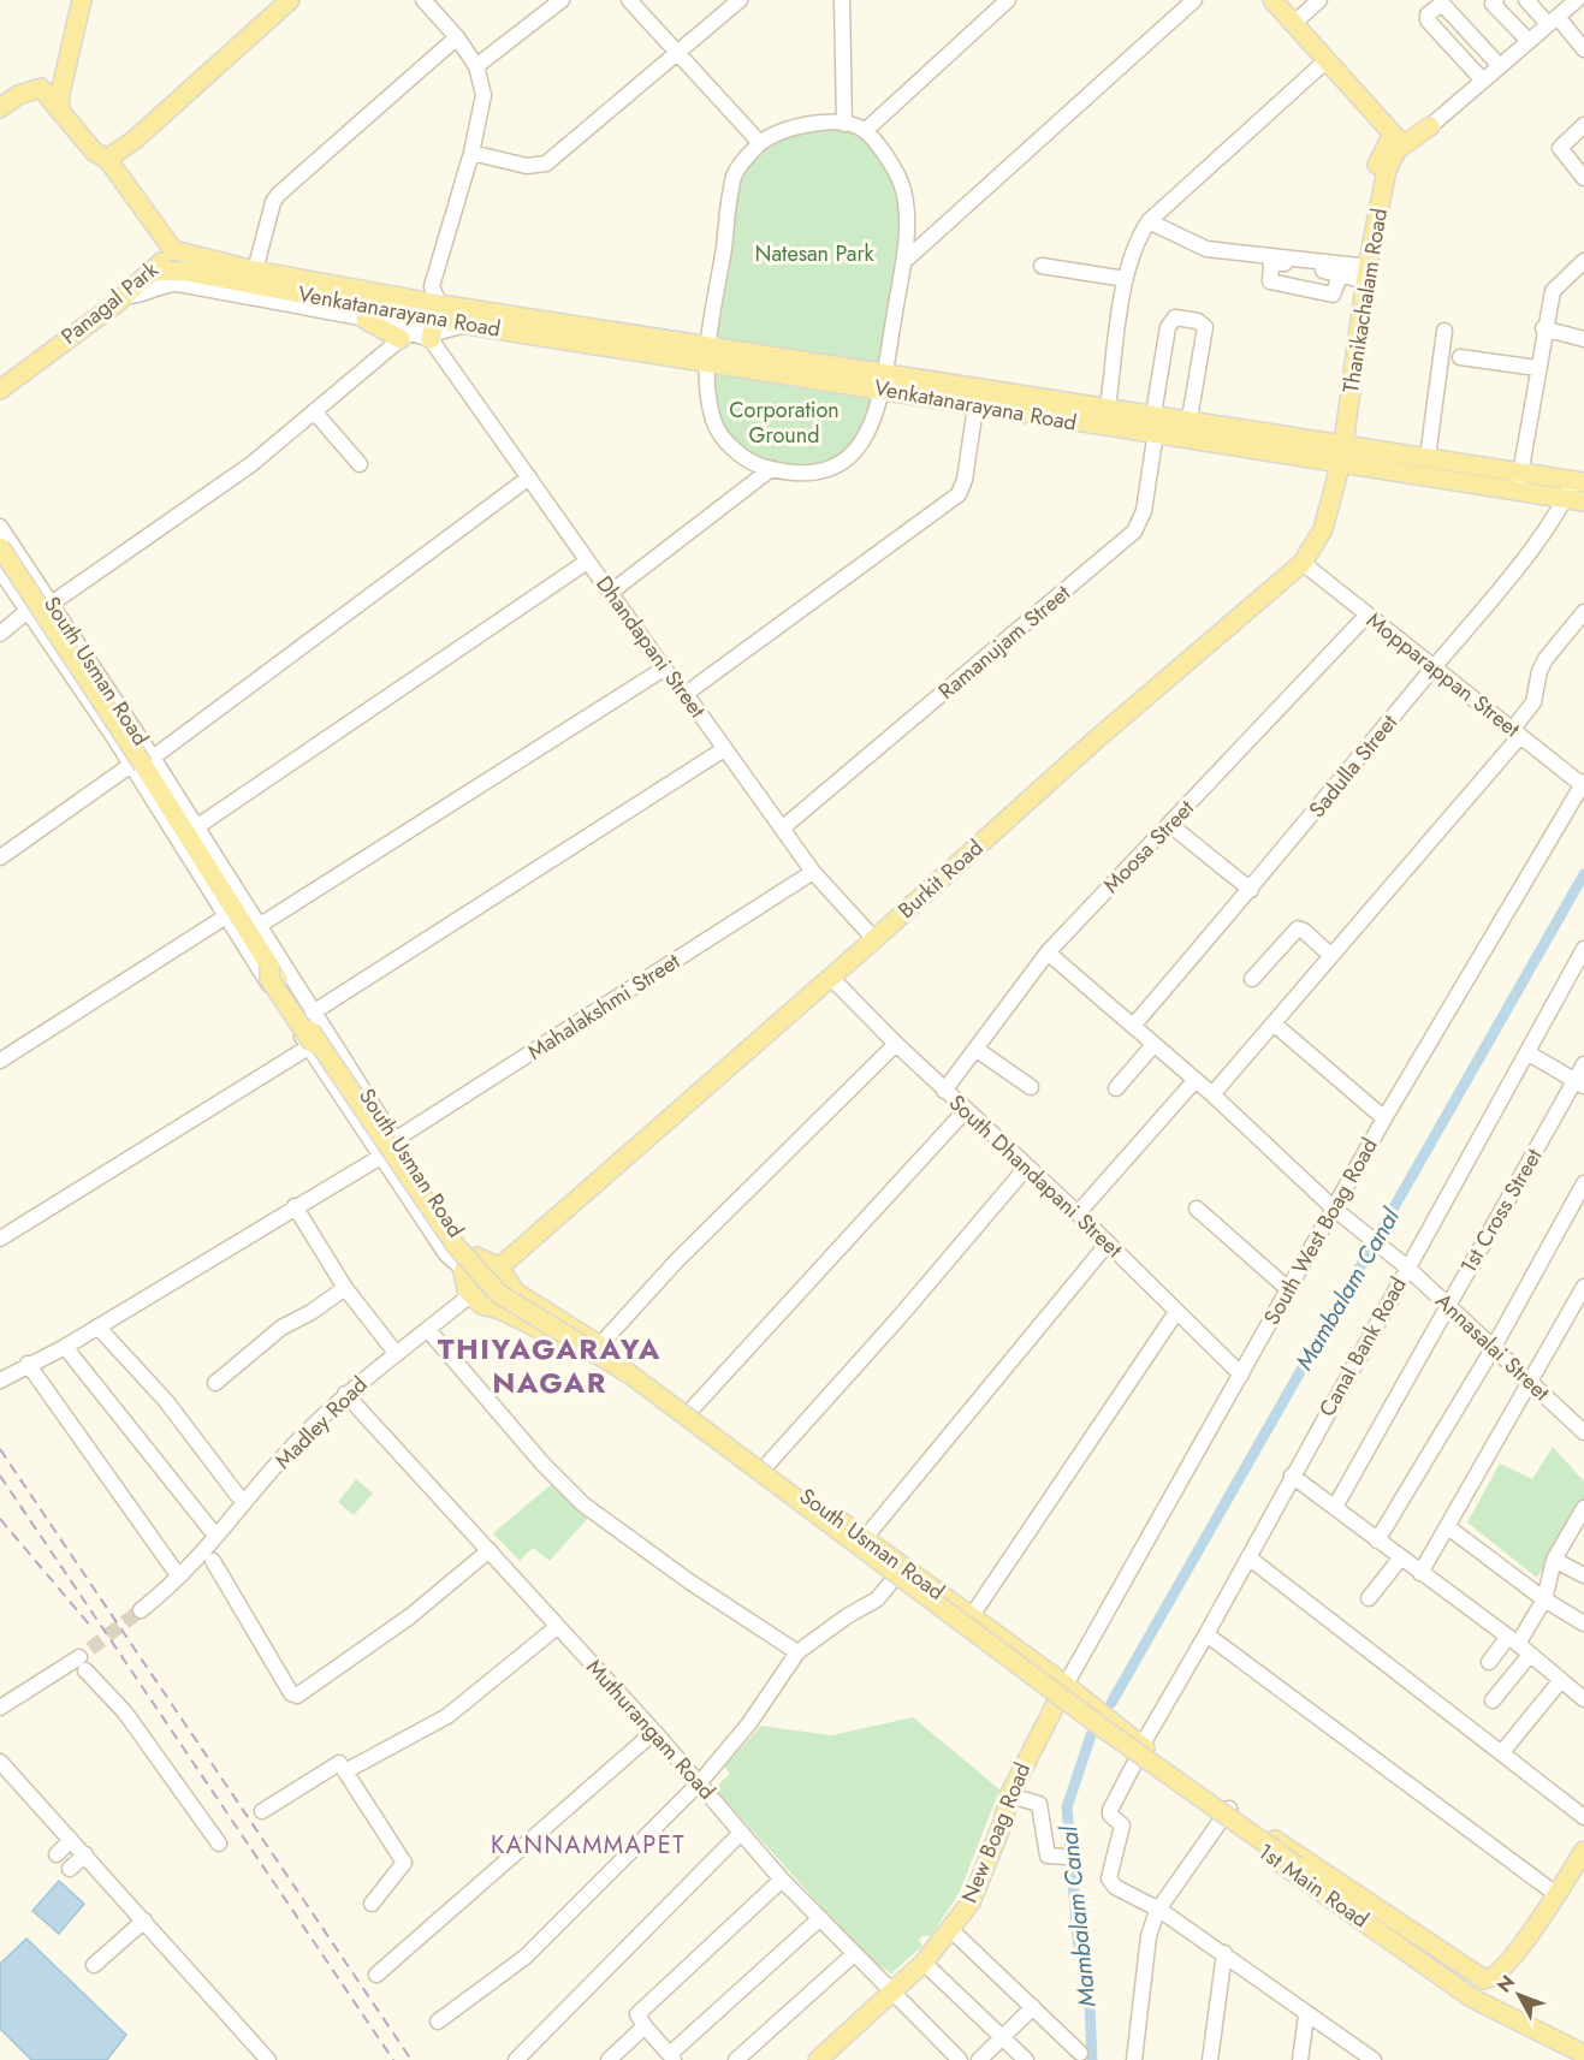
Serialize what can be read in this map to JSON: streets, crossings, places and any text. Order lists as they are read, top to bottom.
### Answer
{
  "streets": {
    "main road": [
      "Thanikachalam Road",
      "Panagal Park",
      "Venkatanarayana Road",
      "South Usman Road",
      "Burkit Road",
      "New Boag Road",
      "1st Main Road"
    ],
    "street": [
      "Ramanujam Street",
      "Dhandapani Street",
      "Mopparappan Street",
      "Sadulla Street",
      "Moosa Street",
      "Mahalakshmi Street",
      "South Dhandapani Street",
      "1st Cross Street",
      "South West Boag Road",
      "Canal Bank Road",
      "Annasalai Street",
      "Madley Road",
      "Muthurangam Road"
    ]
  },
  "crossings": [
    ["Thanikachalam Road", "Venkatanarayana Road"],
    ["Thanikachalam Road", "Burkit Road"],
    ["Panagal Park", "Venkatanarayana Road"],
    ["Venkatanarayana Road", "Ramanujam Street"],
    ["Venkatanarayana Road", "Dhandapani Street"],
    ["Venkatanarayana Road", "Sadulla Street"],
    ["Venkatanarayana Road", "Burkit Road"],
    ["Ramanujam Street", "Dhandapani Street"],
    ["Dhandapani Street", "Burkit Road"],
    ["Dhandapani Street", "Mahalakshmi Street"],
    ["South Usman Road", "Burkit Road"],
    ["South Usman Road", "Mahalakshmi Street"],
    ["South Usman Road", "South West Boag Road"],
    ["South Usman Road", "Madley Road"],
    ["South Usman Road", "New Boag Road"],
    ["South Usman Road", "1st Main Road"],
    ["Mopparappan Street", "Sadulla Street"],
    ["Mopparappan Street", "Moosa Street"],
    ["Mopparappan Street", "Burkit Road"],
    ["Mopparappan Street", "South West Boag Road"],
    ["Sadulla Street", "Annasalai Street"],
    ["Moosa Street", "South Dhandapani Street"],
    ["Moosa Street", "Annasalai Street"],
    ["Burkit Road", "South Dhandapani Street"],
    ["Burkit Road", "Madley Road"],
    ["South Dhandapani Street", "South West Boag Road"],
    ["1st Cross Street", "Annasalai Street"],
    ["South West Boag Road", "Annasalai Street"],
    ["South West Boag Road", "New Boag Road"],
    ["South West Boag Road", "1st Main Road"],
    ["Canal Bank Road", "Annasalai Street"],
    ["Canal Bank Road", "1st Main Road"],
    ["Madley Road", "Muthurangam Road"],
    ["Muthurangam Road", "New Boag Road"],
    ["New Boag Road", "1st Main Road"]
  ],
  "districts": ["THIYAGARAYA NAGAR", "KANNAMMAPET"],
  "water": ["Mambalam Canal"],
  "parks": ["Natesan Park", "Corporation Ground"],
  "north": "top left"
}
